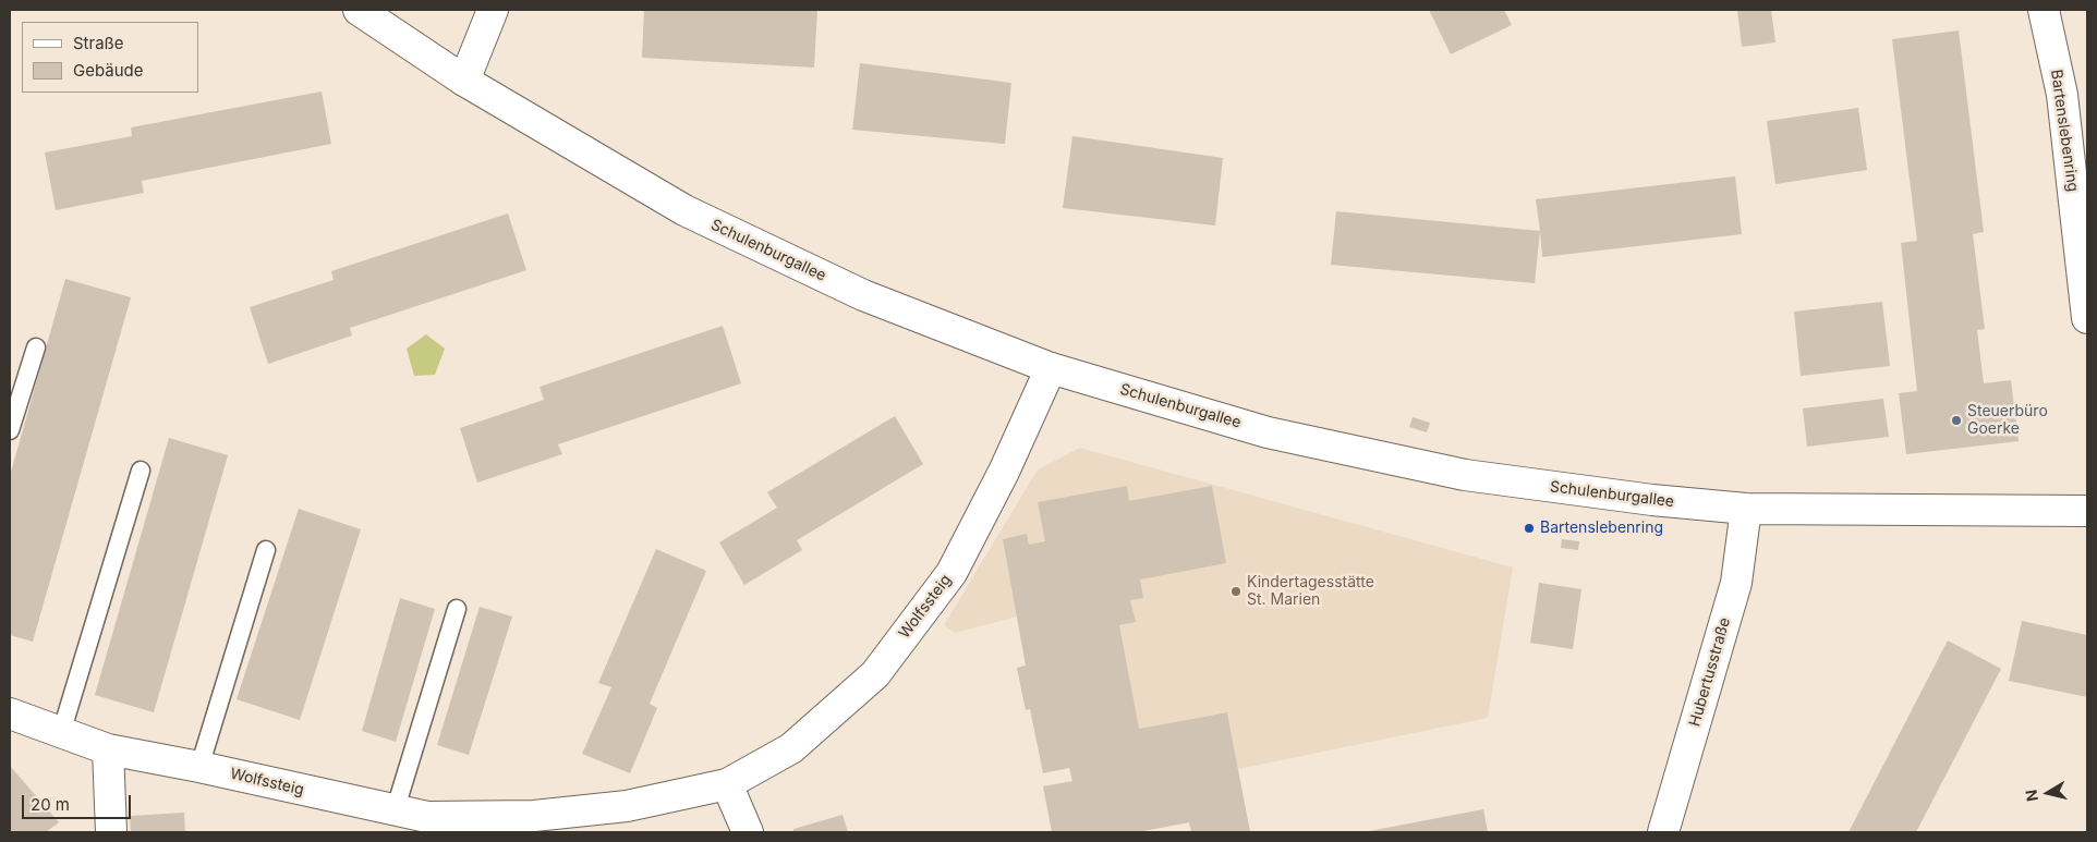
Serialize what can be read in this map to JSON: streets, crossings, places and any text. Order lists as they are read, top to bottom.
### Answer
{
  "streets": {
    "street": [
      "Bartenslebenring",
      "Schulenburgallee",
      "Wolfssteig",
      "Hubertusstraße"
    ]
  },
  "crossings": [
    ["Schulenburgallee", "Wolfssteig"],
    ["Schulenburgallee", "Hubertusstraße"]
  ],
  "places": ["Steuerbüro Goerke", "Bartenslebenring", "Kindertagesstätte St. Marien"],
  "legend": ["Straße", "Gebäude"],
  "scale_bar": "20 m",
  "north": "left"
}
